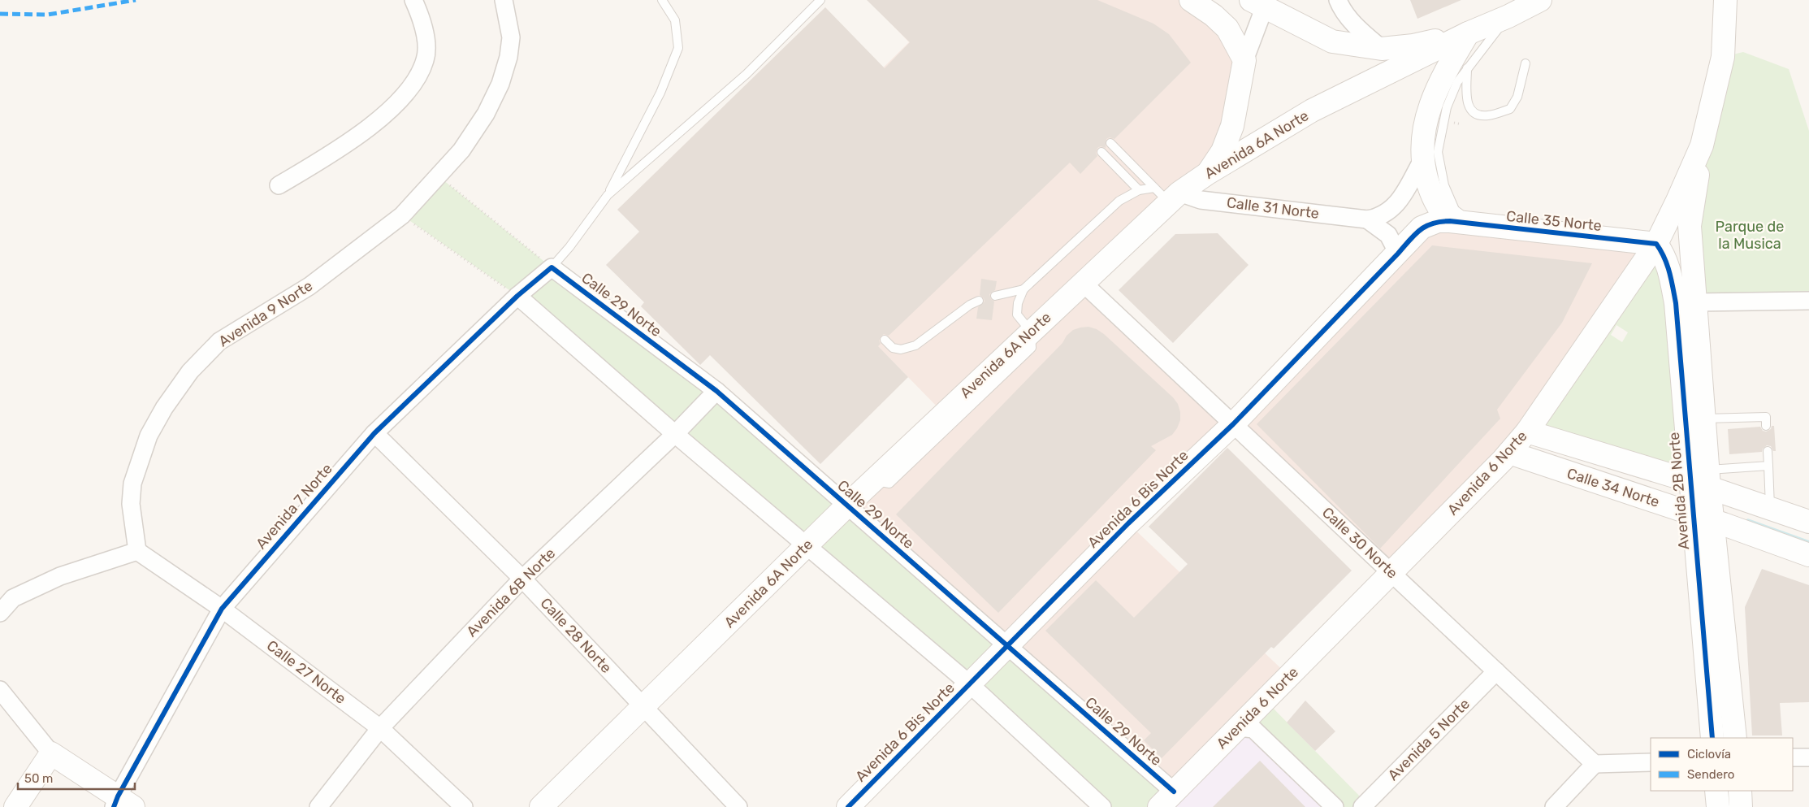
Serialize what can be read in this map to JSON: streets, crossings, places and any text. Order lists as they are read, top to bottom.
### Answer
{
  "streets": {
    "street": [
      "Avenida 6A Norte",
      "Calle 31 Norte",
      "Calle 35 Norte",
      "Calle 29 Norte",
      "Avenida 9 Norte",
      "Avenida 6 Norte",
      "Calle 34 Norte",
      "Avenida 2B Norte",
      "Avenida 6 Bis Norte",
      "Avenida 7 Norte",
      "Calle 30 Norte",
      "Avenida 6B Norte",
      "Calle 28 Norte",
      "Calle 27 Norte",
      "Avenida 5 Norte"
    ]
  },
  "crossings": [
    ["Avenida 6A Norte", "Calle 31 Norte"],
    ["Avenida 6A Norte", "Calle 29 Norte"],
    ["Avenida 6A Norte", "Calle 30 Norte"],
    ["Avenida 6A Norte", "Calle 28 Norte"],
    ["Calle 35 Norte", "Avenida 6 Norte"],
    ["Calle 35 Norte", "Avenida 2B Norte"],
    ["Calle 35 Norte", "Avenida 6 Bis Norte"],
    ["Calle 29 Norte", "Avenida 6 Norte"],
    ["Calle 29 Norte", "Avenida 6 Bis Norte"],
    ["Calle 29 Norte", "Avenida 7 Norte"],
    ["Calle 29 Norte", "Avenida 6B Norte"],
    ["Avenida 9 Norte", "Calle 27 Norte"],
    ["Avenida 6 Norte", "Calle 34 Norte"],
    ["Avenida 6 Norte", "Avenida 2B Norte"],
    ["Avenida 6 Norte", "Calle 30 Norte"],
    ["Calle 34 Norte", "Avenida 2B Norte"],
    ["Avenida 6 Bis Norte", "Calle 30 Norte"],
    ["Avenida 7 Norte", "Calle 28 Norte"],
    ["Avenida 7 Norte", "Calle 27 Norte"],
    ["Calle 30 Norte", "Avenida 5 Norte"],
    ["Avenida 6B Norte", "Calle 28 Norte"],
    ["Avenida 6B Norte", "Calle 27 Norte"]
  ],
  "parks": ["Parque de la Musica"],
  "legend": ["Ciclovía", "Sendero"],
  "scale_bar": "50 m"
}
